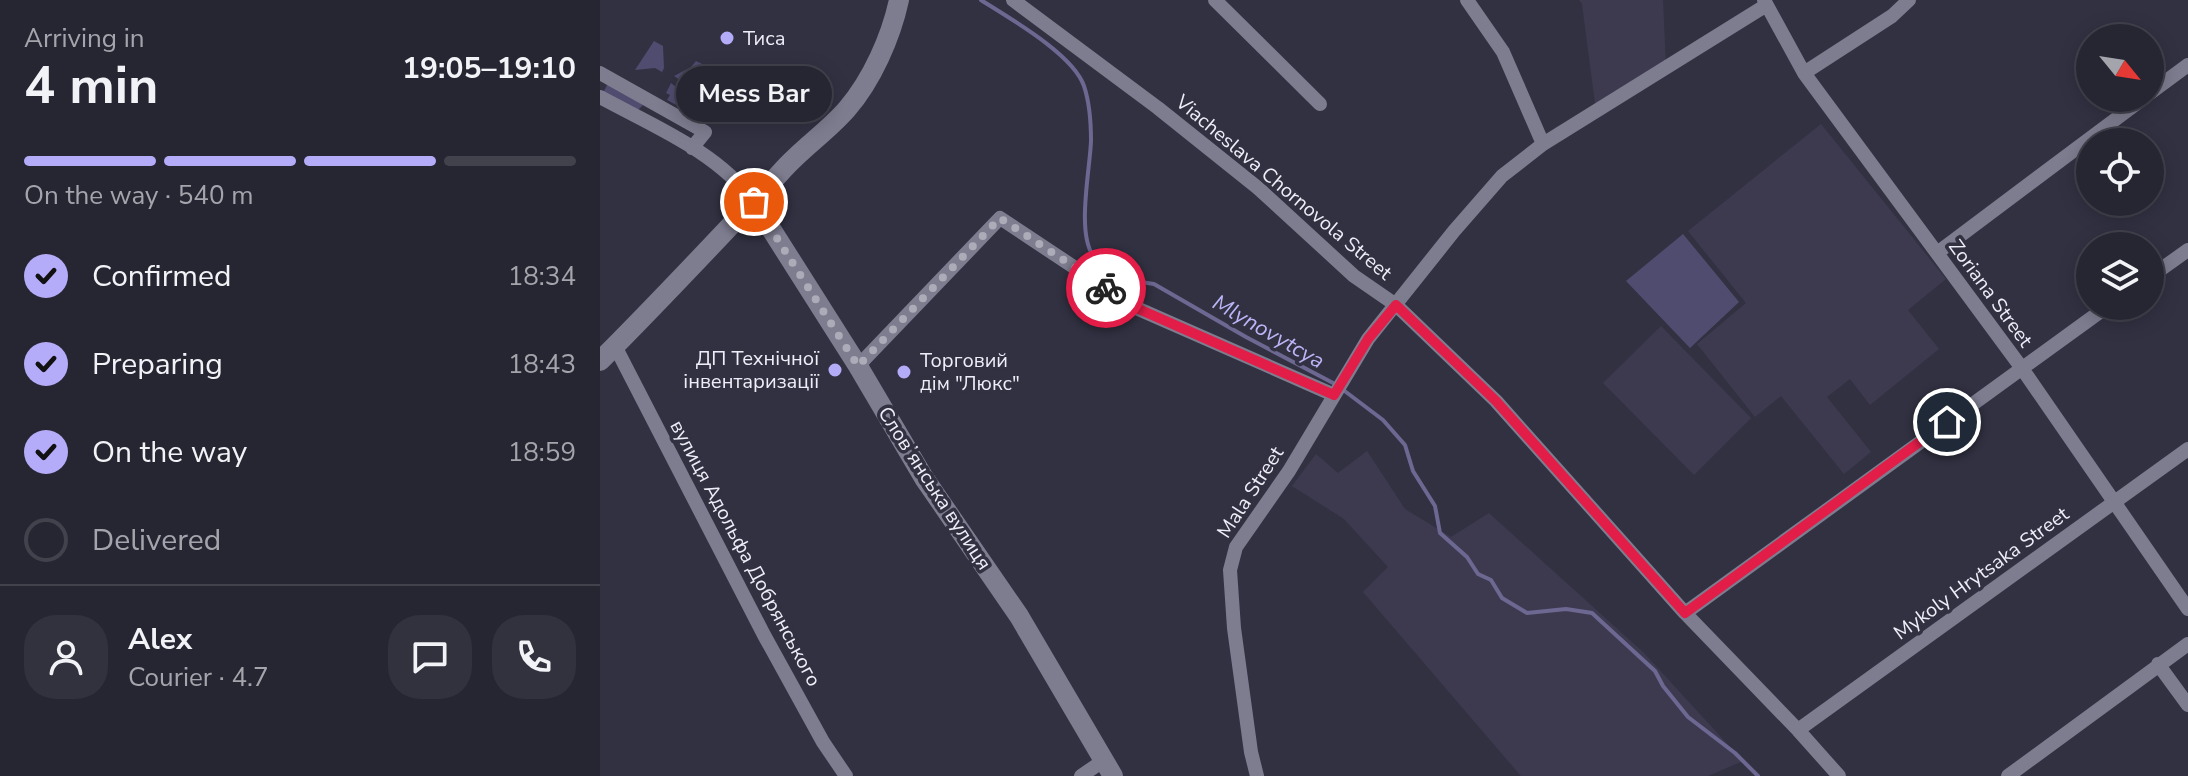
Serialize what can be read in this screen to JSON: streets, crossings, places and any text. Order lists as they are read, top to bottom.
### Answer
{
  "streets": {
    "street": [
      "Viacheslava Chornovola Street",
      "Zoriana Street",
      "Словʼянська вулиця",
      "Mala Street",
      "вулиця Адольфа Добрянського",
      "Mykoly Hrytsaka Street"
    ]
  },
  "crossings": [
    ["Viacheslava Chornovola Street", "Mala Street"],
    ["Viacheslava Chornovola Street", "Mykoly Hrytsaka Street"],
    ["Zoriana Street", "Mala Street"],
    ["Zoriana Street", "Mykoly Hrytsaka Street"]
  ],
  "water": ["Mlynovytcya"],
  "places": [
    "Тиса",
    "Mess Bar",
    "ДП Технічної інвентаризації",
    "Торговий дім \"Люкс\""
  ],
  "north": "bottom right",
  "page": {
    "heading": ["4 min", "Arriving in", "19:05–19:10"],
    "panel": ["Alex", "Courier · 4.7"],
    "bubble": "Mess Bar",
    "bar": "On the way · 540 m",
    "list": [
      ["Confirmed", "18:34"],
      ["Preparing", "18:43"],
      ["On the way", "18:59"],
      "Delivered"
    ]
  }
}
